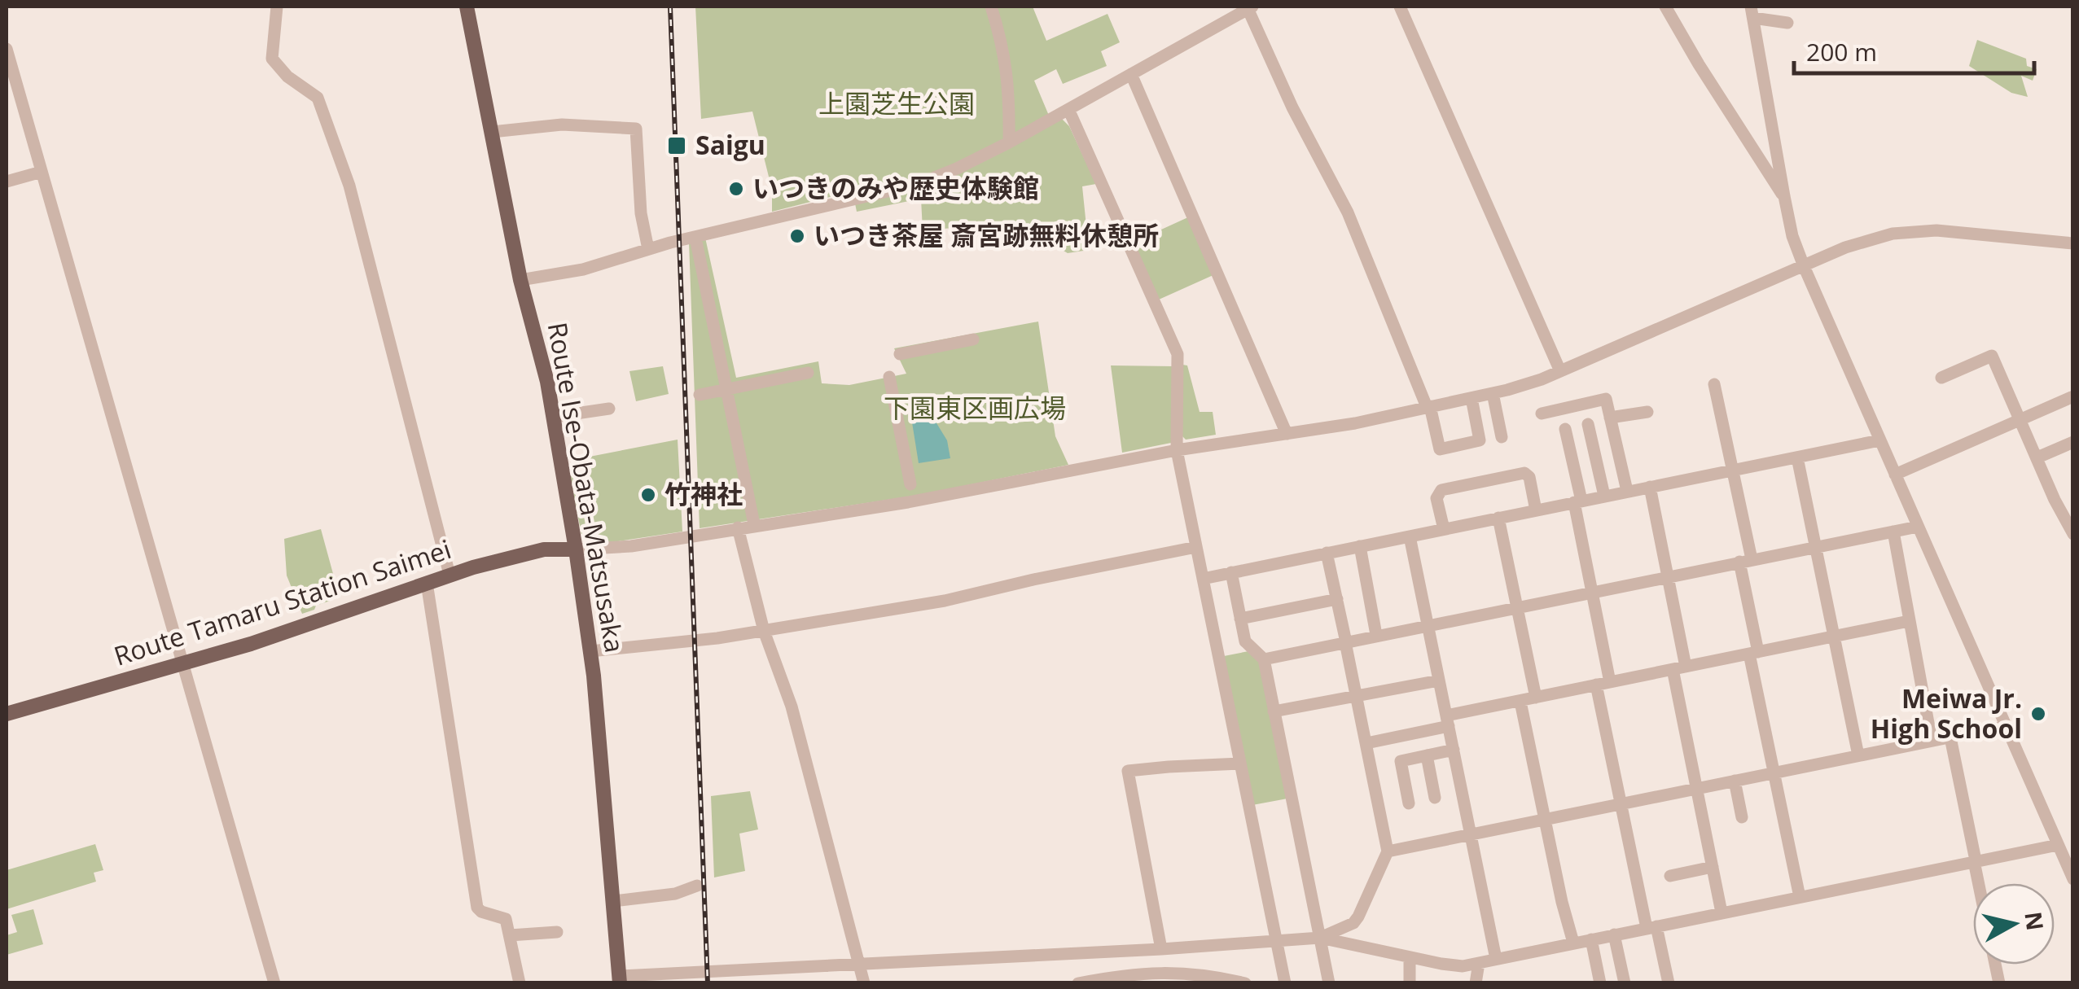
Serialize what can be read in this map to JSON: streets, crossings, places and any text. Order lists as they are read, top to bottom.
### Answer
{
  "streets": {
    "main road": ["Route Ise-Obata-Matsusaka", "Route Tamaru Station Saimei"]
  },
  "crossings": [
    ["Route Ise-Obata-Matsusaka", "Route Tamaru Station Saimei"]
  ],
  "parks": ["上園芝生公園", "下園東区画広場"],
  "places": {
    "transit": ["Saigu"],
    "other": [
      "いつきのみや歴史体験館",
      "いつき茶屋 斎宮跡無料休憩所",
      "竹神社",
      "Meiwa Jr. High School"
    ]
  },
  "scale_bar": "200 m",
  "north": "right"
}
